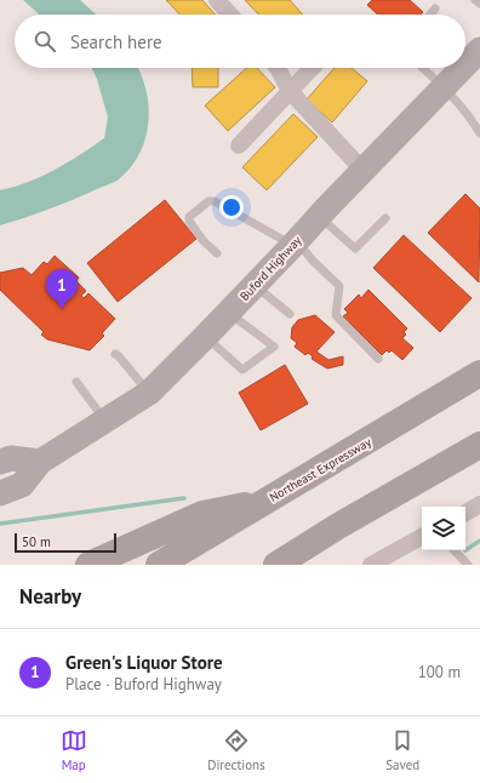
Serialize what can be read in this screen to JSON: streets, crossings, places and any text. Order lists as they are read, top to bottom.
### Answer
{
  "streets": {
    "highway": ["Northeast Expressway"],
    "main road": ["Buford Highway"]
  },
  "scale_bar": "50 m",
  "page": {
    "search": "Search here",
    "pins": "1",
    "scale": "50 m",
    "heading": "Nearby",
    "list": [
      {
        "mark": "1",
        "name": "Green's Liquor Store",
        "note": "Place · Buford Highway",
        "value": "100 m"
      }
    ],
    "nav": ["Map", "Directions", "Saved"]
  }
}
